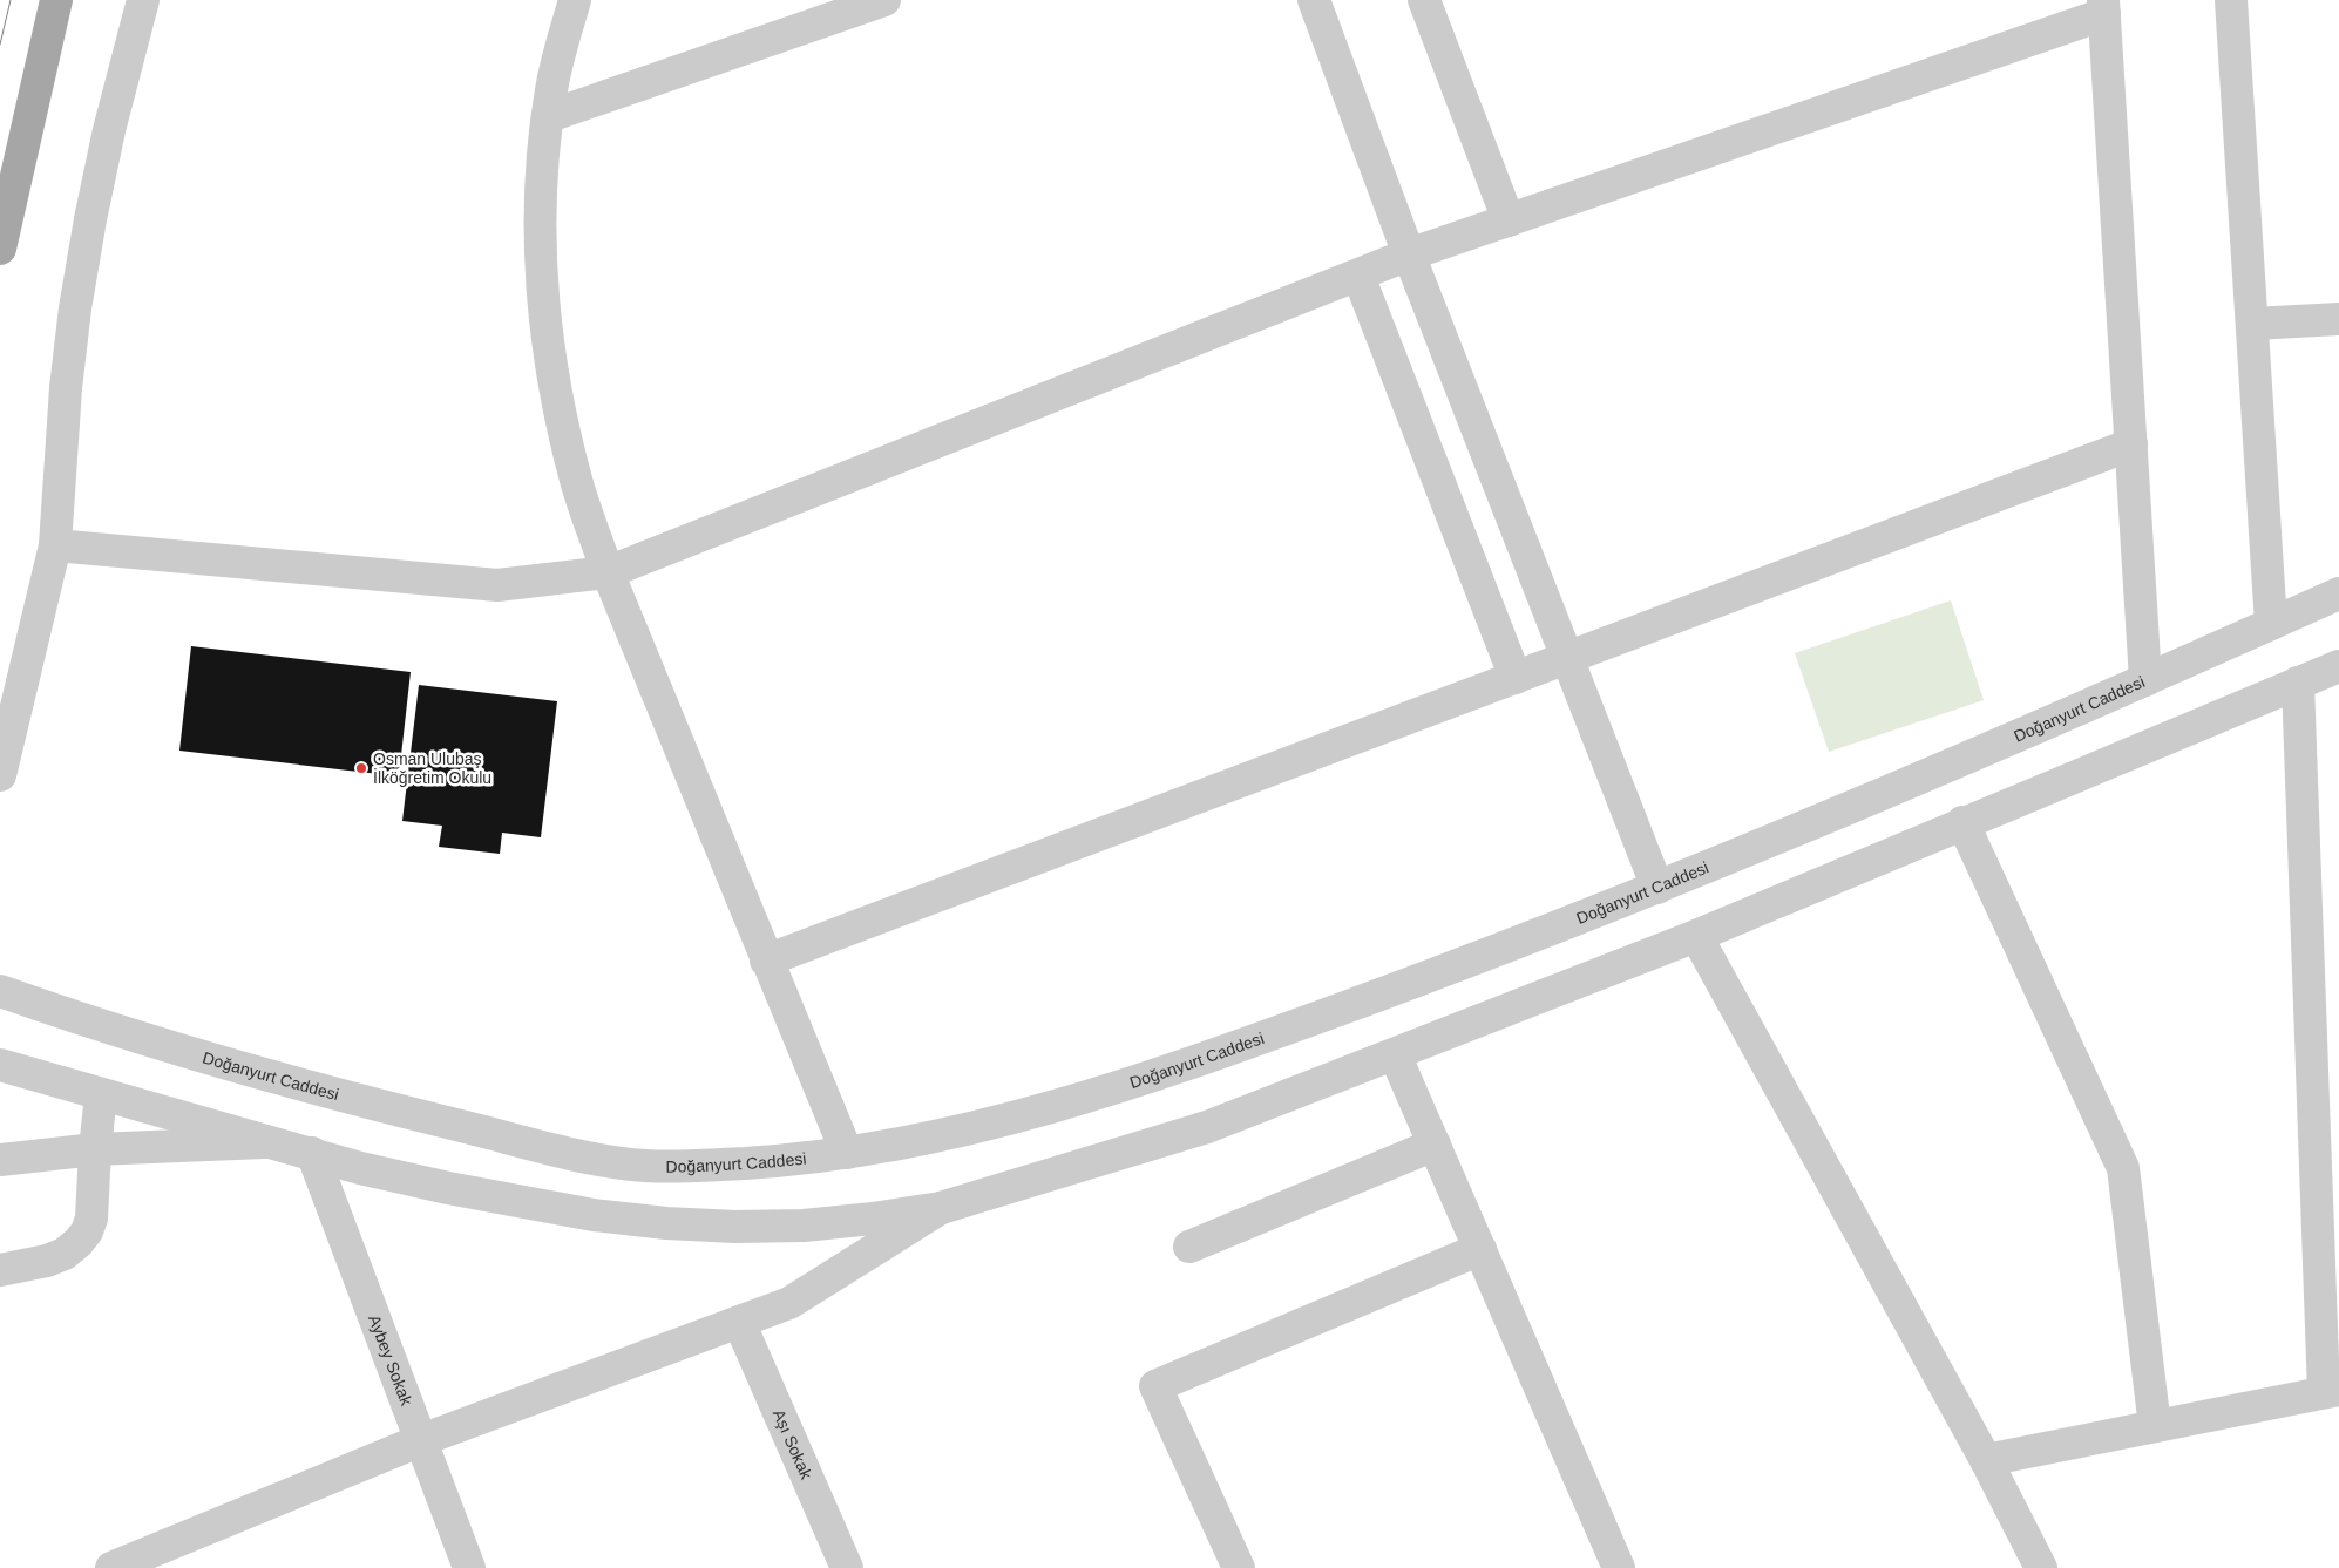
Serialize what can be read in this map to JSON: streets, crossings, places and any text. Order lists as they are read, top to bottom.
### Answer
{
  "streets": {
    "street": ["Doğanyurt Caddesi", "Aybey Sokak", "Aşı Sokak"]
  },
  "places": ["Osman Ulubaş İlköğretim Okulu"]
}
